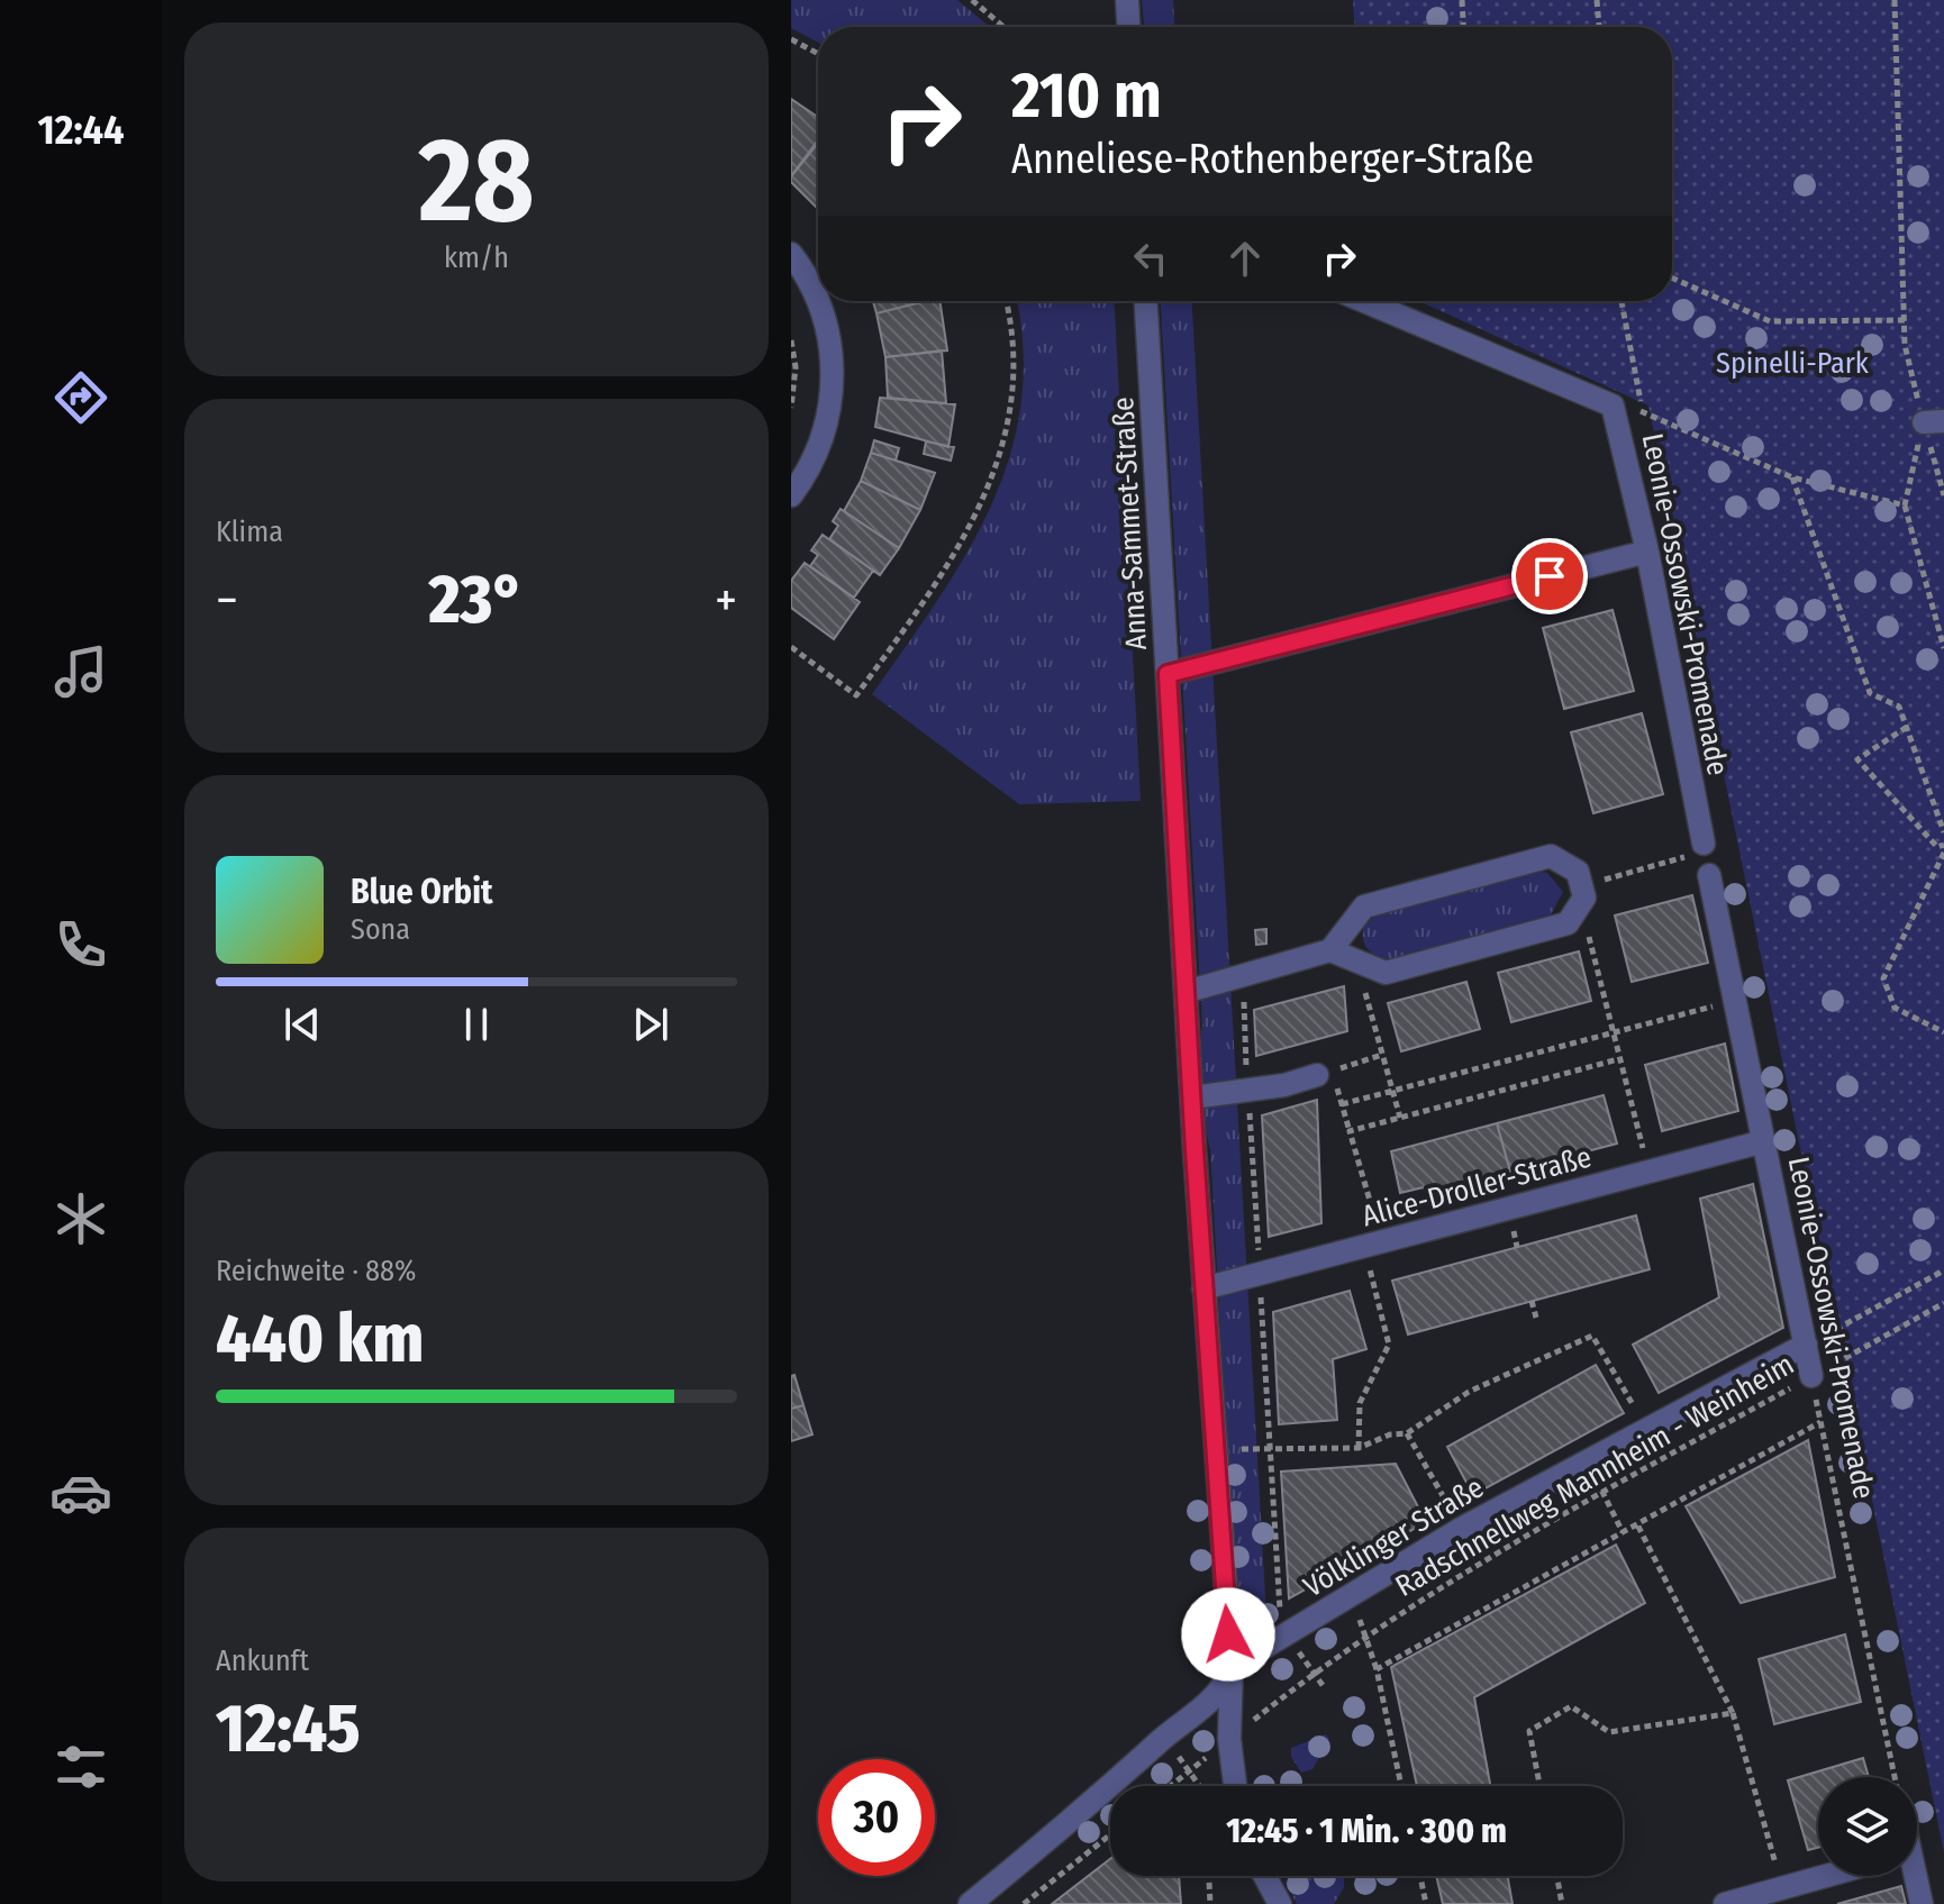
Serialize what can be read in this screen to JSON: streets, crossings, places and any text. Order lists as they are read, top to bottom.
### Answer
{
  "streets": {
    "street": [
      "Anna-Sammet-Straße",
      "Leonie-Ossowski-Promenade",
      "Alice-Droller-Straße",
      "Völklinger Straße"
    ],
    "path": ["Radschnellweg Mannheim - Weinheim"]
  },
  "crossings": [
    ["Anna-Sammet-Straße", "Alice-Droller-Straße"],
    ["Anna-Sammet-Straße", "Radschnellweg Mannheim - Weinheim"],
    ["Anna-Sammet-Straße", "Völklinger Straße"],
    ["Leonie-Ossowski-Promenade", "Alice-Droller-Straße"],
    ["Leonie-Ossowski-Promenade", "Radschnellweg Mannheim - Weinheim"],
    ["Leonie-Ossowski-Promenade", "Völklinger Straße"]
  ],
  "parks": ["Spinelli-Park"],
  "page": {
    "tabs": "12:44",
    "tile": [
      ["28", "km/h"],
      "Klima",
      ["Reichweite · 88%", "440 km"],
      ["Ankunft", "12:45"]
    ],
    "turn": ["210 m", "Anneliese-Rothenberger-Straße"],
    "heat": ["−", "23°", "+"],
    "song": ["Blue Orbit", "Sona"],
    "limit": "30",
    "trip": "12:45 · 1 Min. · 300 m"
  }
}
